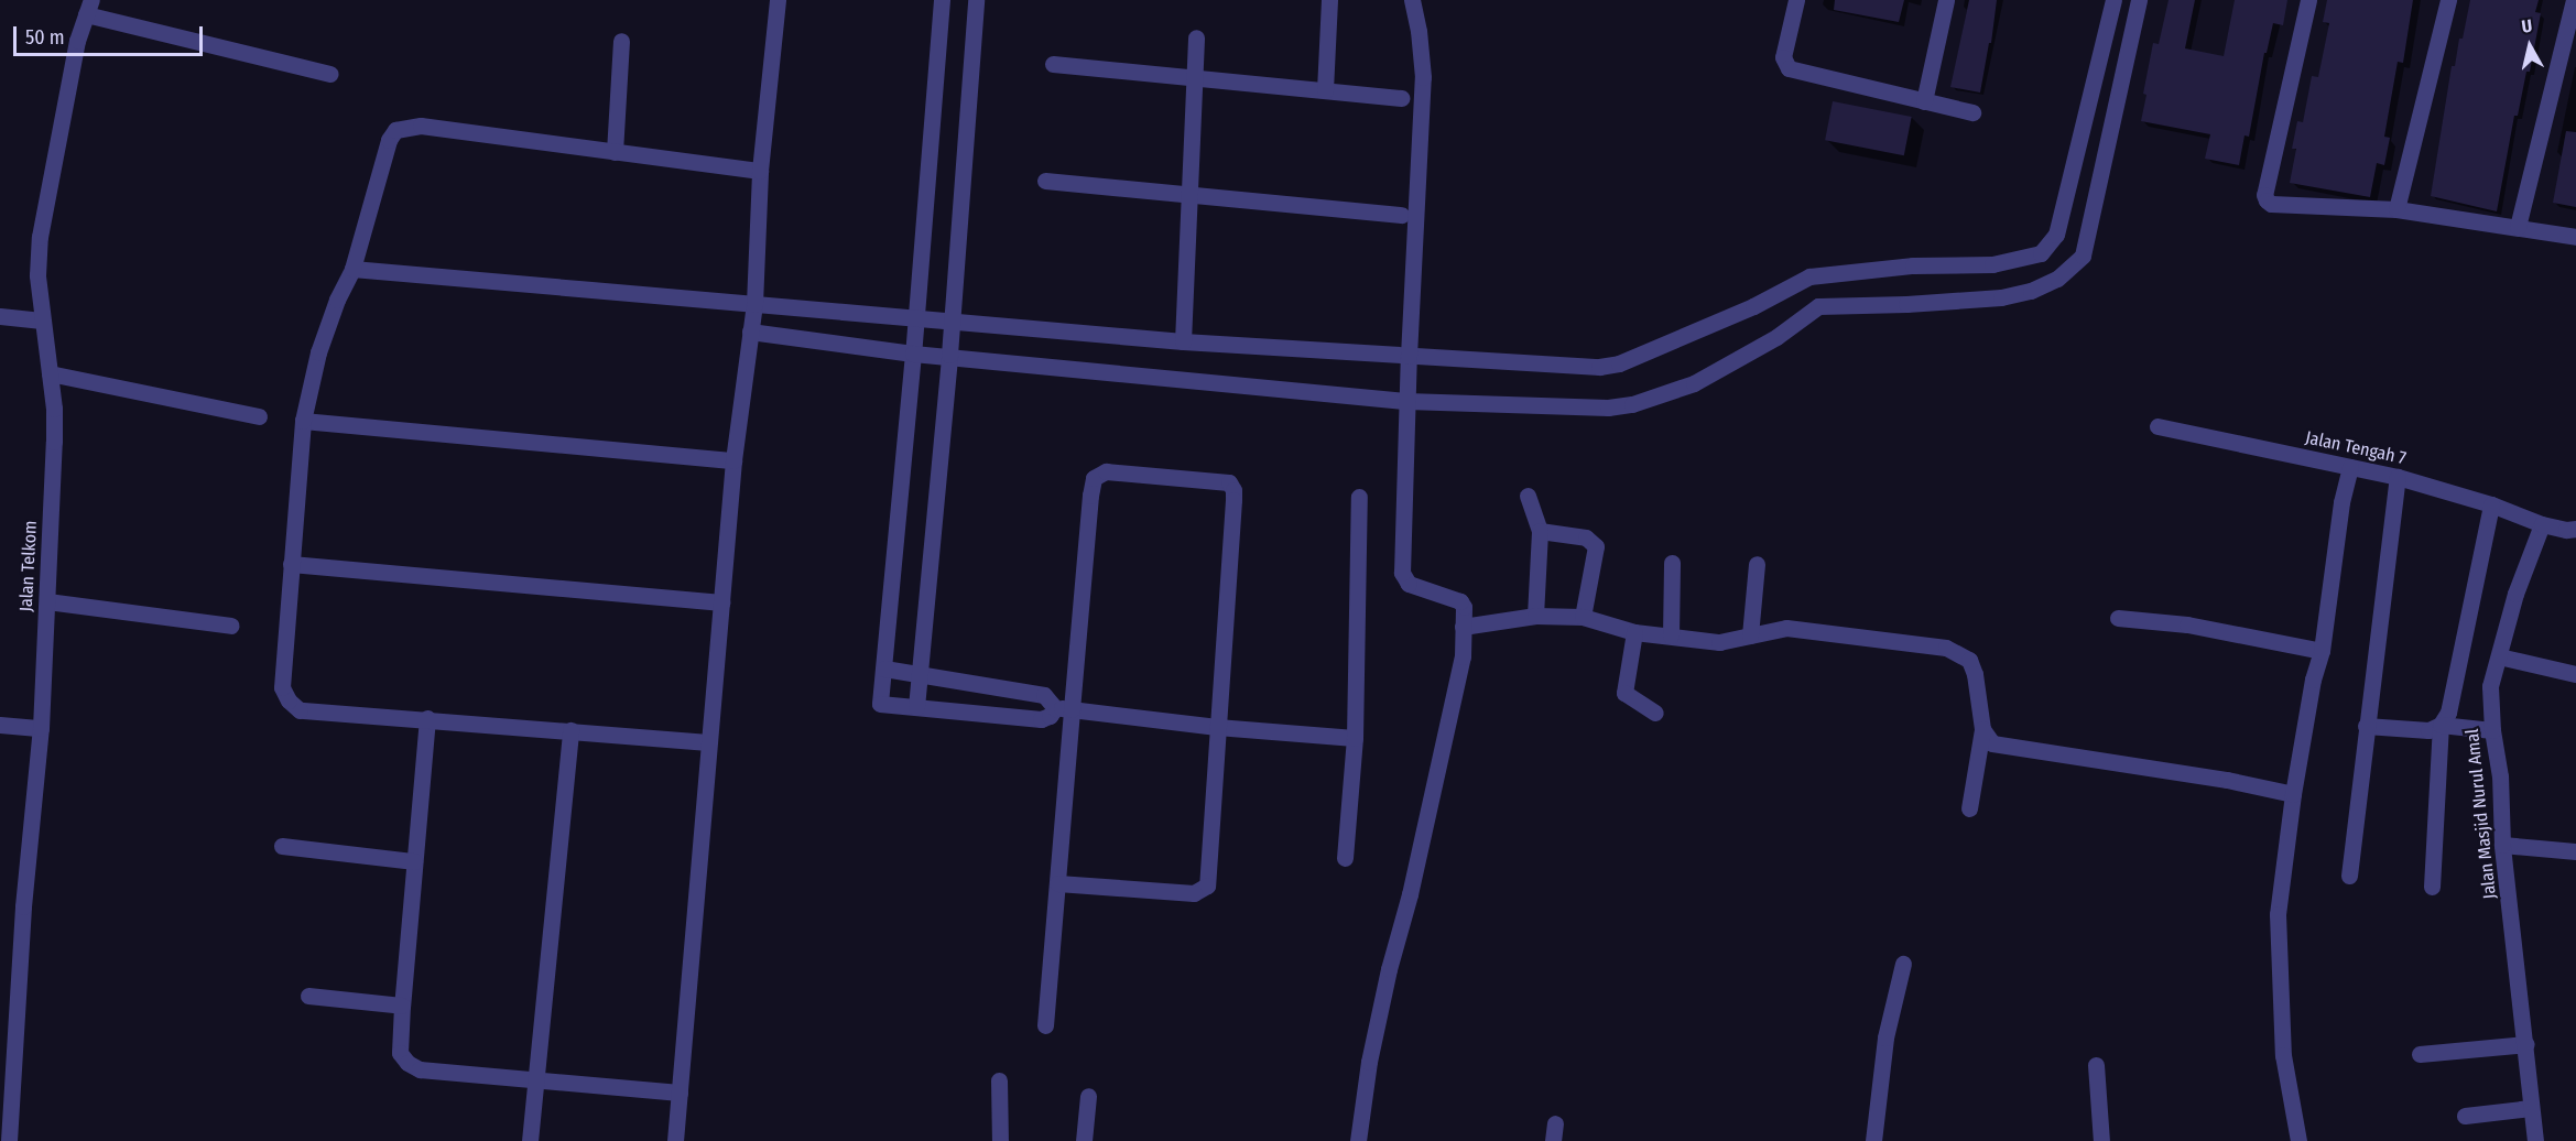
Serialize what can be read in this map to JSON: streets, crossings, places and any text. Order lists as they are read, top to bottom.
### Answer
{
  "streets": {
    "street": ["Jalan Tengah 7", "Jalan Telkom", "Jalan Masjid Nurul Amal"]
  },
  "crossings": [
    ["Jalan Tengah 7", "Jalan Masjid Nurul Amal"]
  ],
  "scale_bar": "50 m",
  "north": "top"
}
